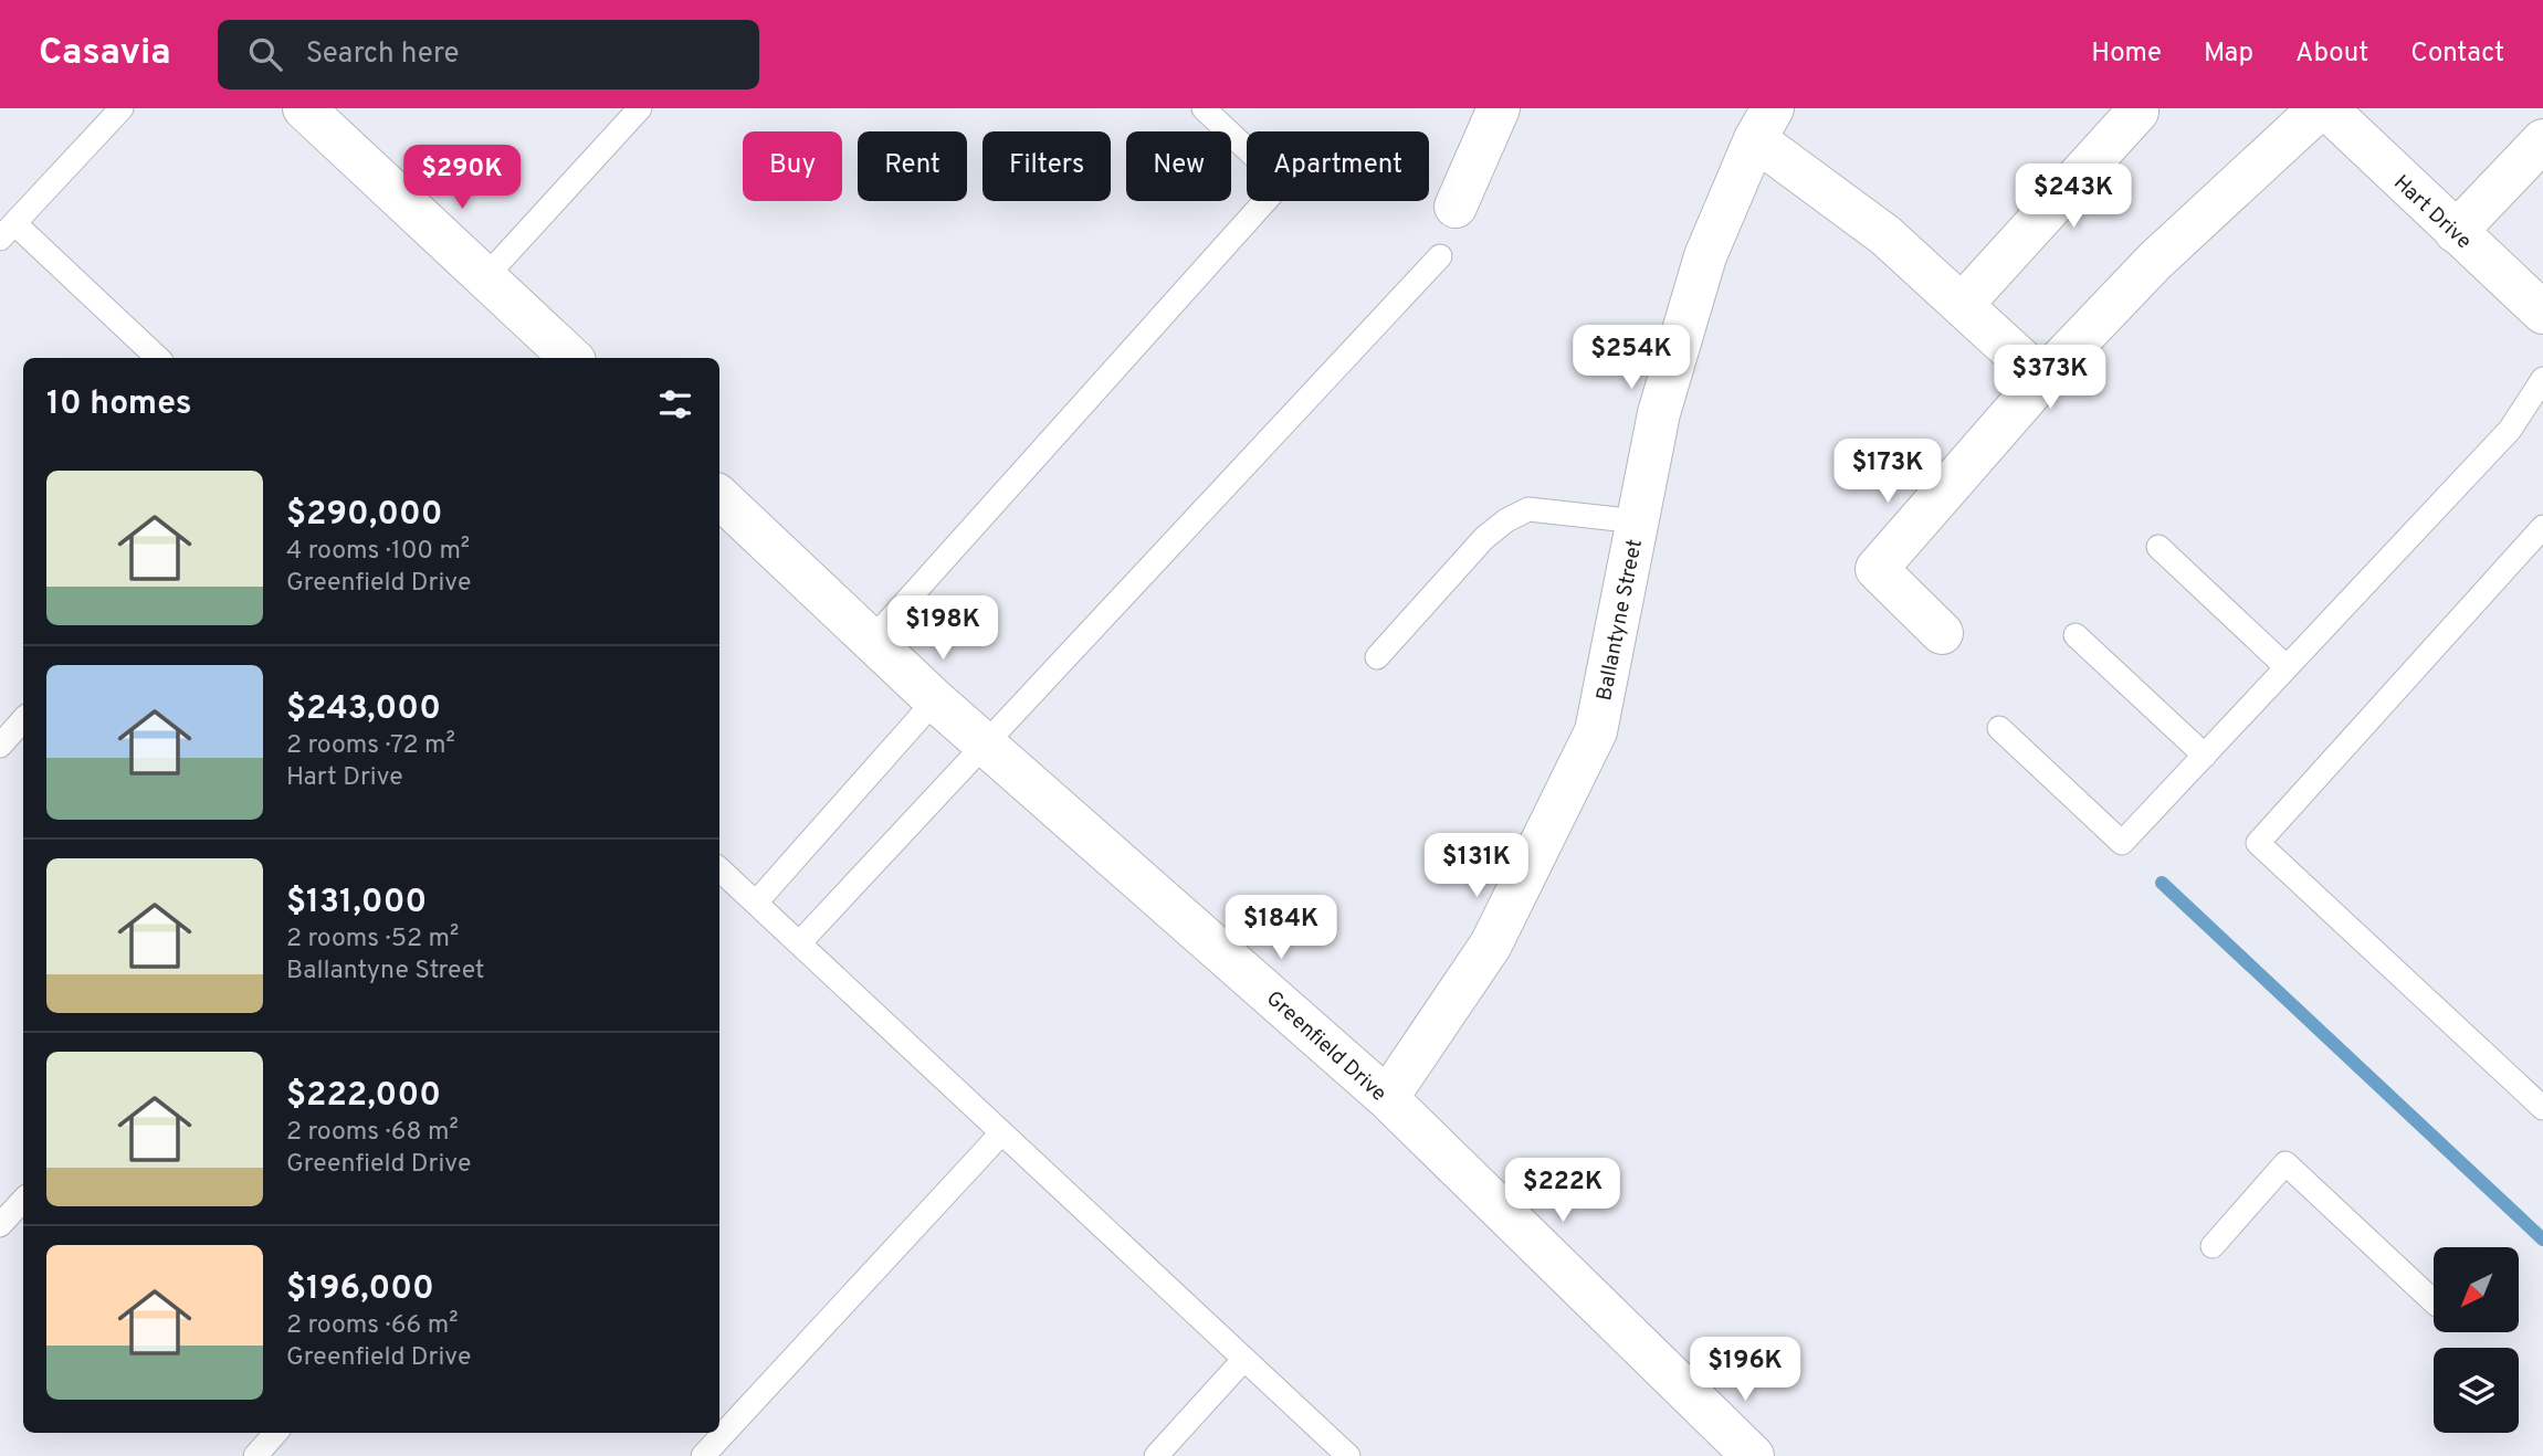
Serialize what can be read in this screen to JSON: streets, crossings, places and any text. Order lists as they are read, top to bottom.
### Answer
{
  "streets": {
    "main road": ["Hart Drive", "Ballantyne Street", "Greenfield Drive"]
  },
  "crossings": [
    ["Ballantyne Street", "Greenfield Drive"]
  ],
  "north": "bottom left",
  "page": {
    "header": "Casavia",
    "search": "Search here",
    "nav": [
      "Home",
      "Map",
      "About",
      "Contact"
    ],
    "chip": [
      "Buy",
      "Rent",
      "Filters",
      "New",
      "Apartment"
    ],
    "price": [
      "$290K",
      "$243K",
      "$254K",
      "$373K",
      "$173K",
      "$198K",
      "$131K",
      "$184K",
      "$222K",
      "$196K"
    ],
    "heading": "10 homes",
    "list": [
      {
        "name": "$290,000",
        "note": "4 rooms · 100 m² · Greenfield Drive"
      },
      {
        "name": "$243,000",
        "note": "2 rooms · 72 m² · Hart Drive"
      },
      {
        "name": "$131,000",
        "note": "2 rooms · 52 m² · Ballantyne Street"
      },
      {
        "name": "$222,000",
        "note": "2 rooms · 68 m² · Greenfield Drive"
      },
      {
        "name": "$196,000",
        "note": "2 rooms · 66 m² · Greenfield Drive"
      }
    ]
  }
}
